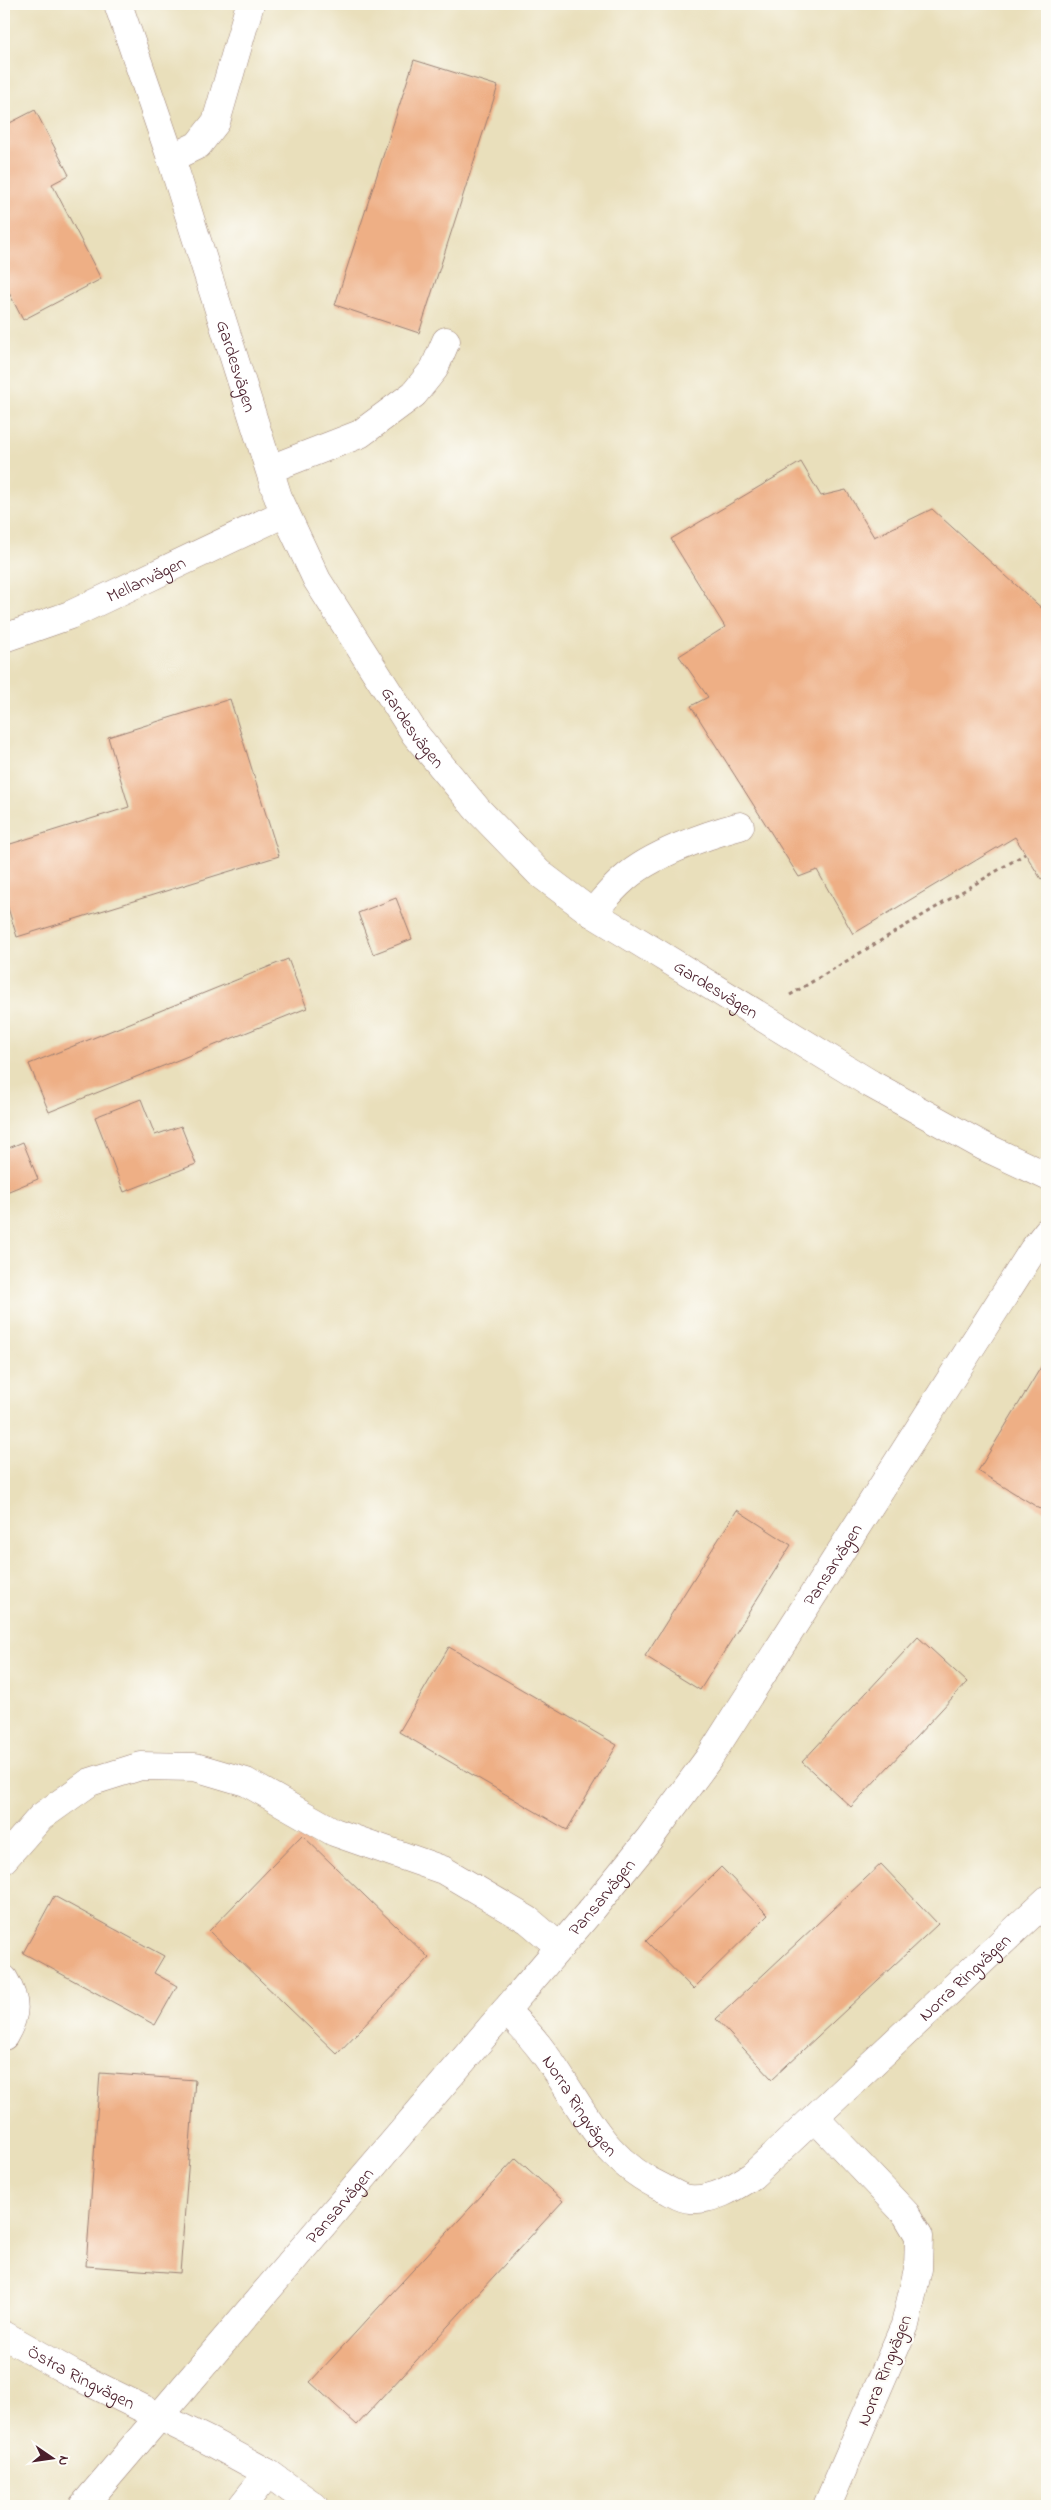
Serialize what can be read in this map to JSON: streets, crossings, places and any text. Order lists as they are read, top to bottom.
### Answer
{
  "streets": {
    "lane": [
      "Gardesvägen",
      "Mellanvägen",
      "Pansarvägen",
      "Norra Ringvägen",
      "Östra Ringvägen"
    ]
  },
  "crossings": [
    ["Gardesvägen", "Mellanvägen"],
    ["Pansarvägen", "Norra Ringvägen"],
    ["Pansarvägen", "Östra Ringvägen"]
  ],
  "north": "right"
}
